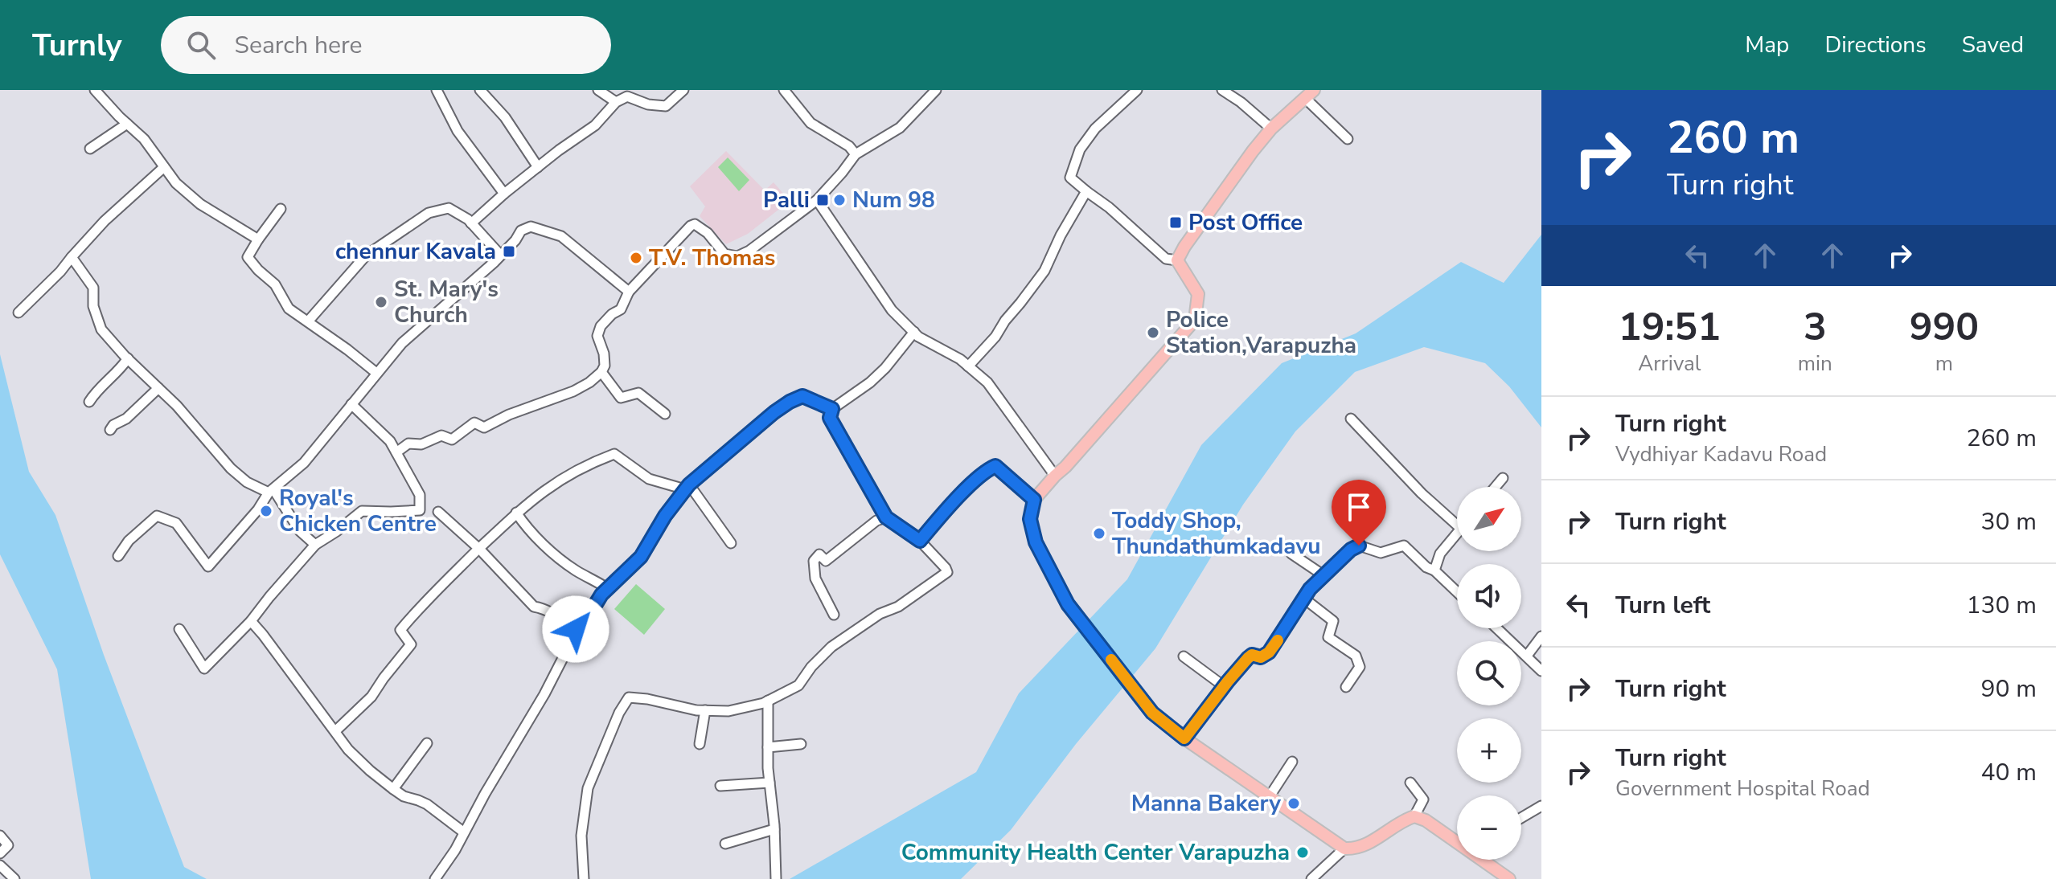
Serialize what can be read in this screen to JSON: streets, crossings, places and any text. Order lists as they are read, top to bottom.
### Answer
{
  "places": {
    "transit": ["Palli", "Post Office", "chennur Kavala"],
    "other": [
      "Num 98",
      "T.V. Thomas",
      "St. Mary's Church",
      "Police Station,Varapuzha",
      "Royal's Chicken Centre",
      "Toddy Shop, Thundathumkadavu",
      "Manna Bakery",
      "Community Health Center Varapuzha"
    ]
  },
  "north": "top right",
  "page": {
    "header": "Turnly",
    "search": "Search here",
    "nav": ["Map", "Directions", "Saved"],
    "turn": ["260 m", "Turn right"],
    "eta": [
      "19:51",
      "Arrival",
      "3",
      "min",
      "990",
      "m"
    ],
    "list": [
      {
        "name": "Turn right",
        "note": "Vydhiyar Kadavu Road",
        "value": "260 m"
      },
      {
        "name": "Turn right",
        "value": "30 m"
      },
      {
        "name": "Turn left",
        "value": "130 m"
      },
      {
        "name": "Turn right",
        "value": "90 m"
      },
      {
        "name": "Turn right",
        "note": "Government Hospital Road",
        "value": "40 m"
      }
    ],
    "map_buttons": ["+", "−"]
  }
}
